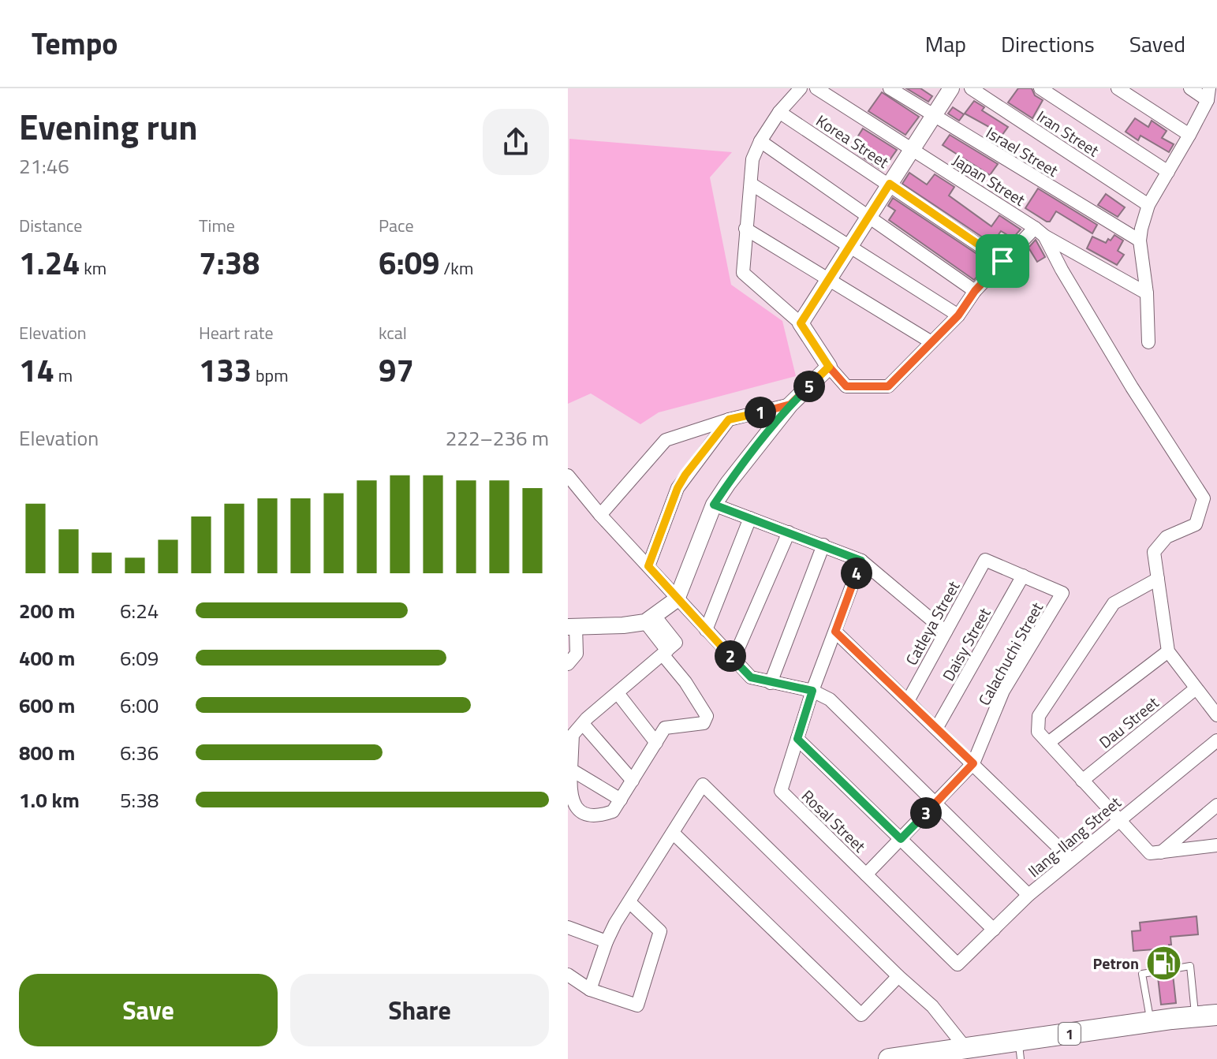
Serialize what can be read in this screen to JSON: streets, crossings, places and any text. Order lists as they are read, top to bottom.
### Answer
{
  "streets": {
    "main road": ["1"],
    "street": [
      "Iran Street",
      "Korea Street",
      "Israel Street",
      "Japan Street",
      "Catleya Street",
      "Daisy Street",
      "Calachuchi Street",
      "Dau Street",
      "Rosal Street",
      "Ilang-Ilang Street"
    ]
  },
  "crossings": [
    ["Catleya Street", "Daisy Street"],
    ["Catleya Street", "Calachuchi Street"],
    ["Daisy Street", "Calachuchi Street"],
    ["Calachuchi Street", "Rosal Street"],
    ["Rosal Street", "Ilang-Ilang Street"]
  ],
  "places": {
    "fuel station": ["Petron"]
  },
  "page": {
    "header": "Tempo",
    "nav": ["Map", "Directions", "Saved"],
    "heading": ["Evening run", "21:46"],
    "stats": [
      ["Distance", "1.24 km"],
      ["Time", "7:38"],
      ["Pace", "6:09 /km"],
      ["Elevation", "14 m"],
      ["Heart rate", "133 bpm"],
      ["kcal", "97"]
    ],
    "pins": [
      "5",
      "1",
      "4",
      "2",
      "3"
    ],
    "chart": ["Elevation", "222–236 m"],
    "list": [
      {
        "name": "200 m",
        "note": "6:24"
      },
      {
        "name": "400 m",
        "note": "6:09"
      },
      {
        "name": "600 m",
        "note": "6:00"
      },
      {
        "name": "800 m",
        "note": "6:36"
      },
      {
        "name": "1.0 km",
        "note": "5:38"
      }
    ],
    "buttons": ["Save", "Share"]
  }
}
